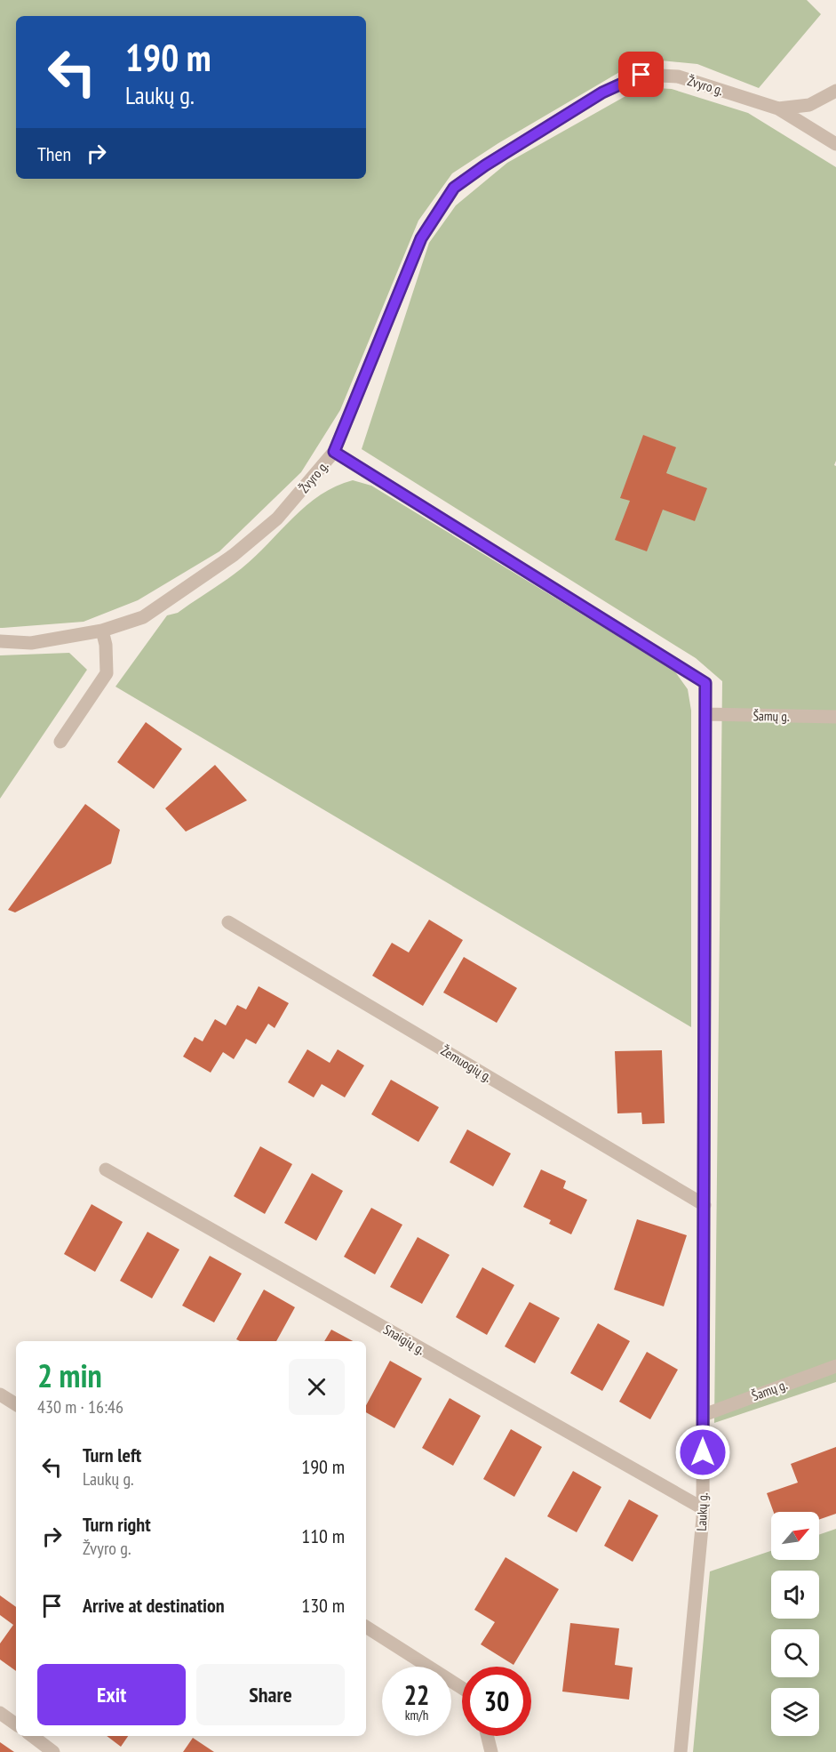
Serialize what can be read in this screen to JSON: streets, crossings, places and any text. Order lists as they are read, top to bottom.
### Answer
{
  "streets": {
    "street": [
      "Žvyro g.",
      "Šamų g.",
      "Žemuogių g.",
      "Snaigių g.",
      "Laukų g."
    ]
  },
  "crossings": [
    ["Žvyro g.", "Laukų g."],
    ["Šamų g.", "Laukų g."],
    ["Žemuogių g.", "Laukų g."],
    ["Snaigių g.", "Laukų g."]
  ],
  "north": "top right",
  "page": {
    "turn": ["190 m", "Laukų g."],
    "then": "Then",
    "heading": ["2 min", "430 m · 16:46"],
    "list": [
      {
        "name": "Turn left",
        "note": "Laukų g.",
        "value": "190 m"
      },
      {
        "name": "Turn right",
        "note": "Žvyro g.",
        "value": "110 m"
      },
      {
        "name": "Arrive at destination",
        "value": "130 m"
      }
    ],
    "buttons": ["Exit", "Share"],
    "speed": "22 km/h",
    "limit": "30"
  }
}
